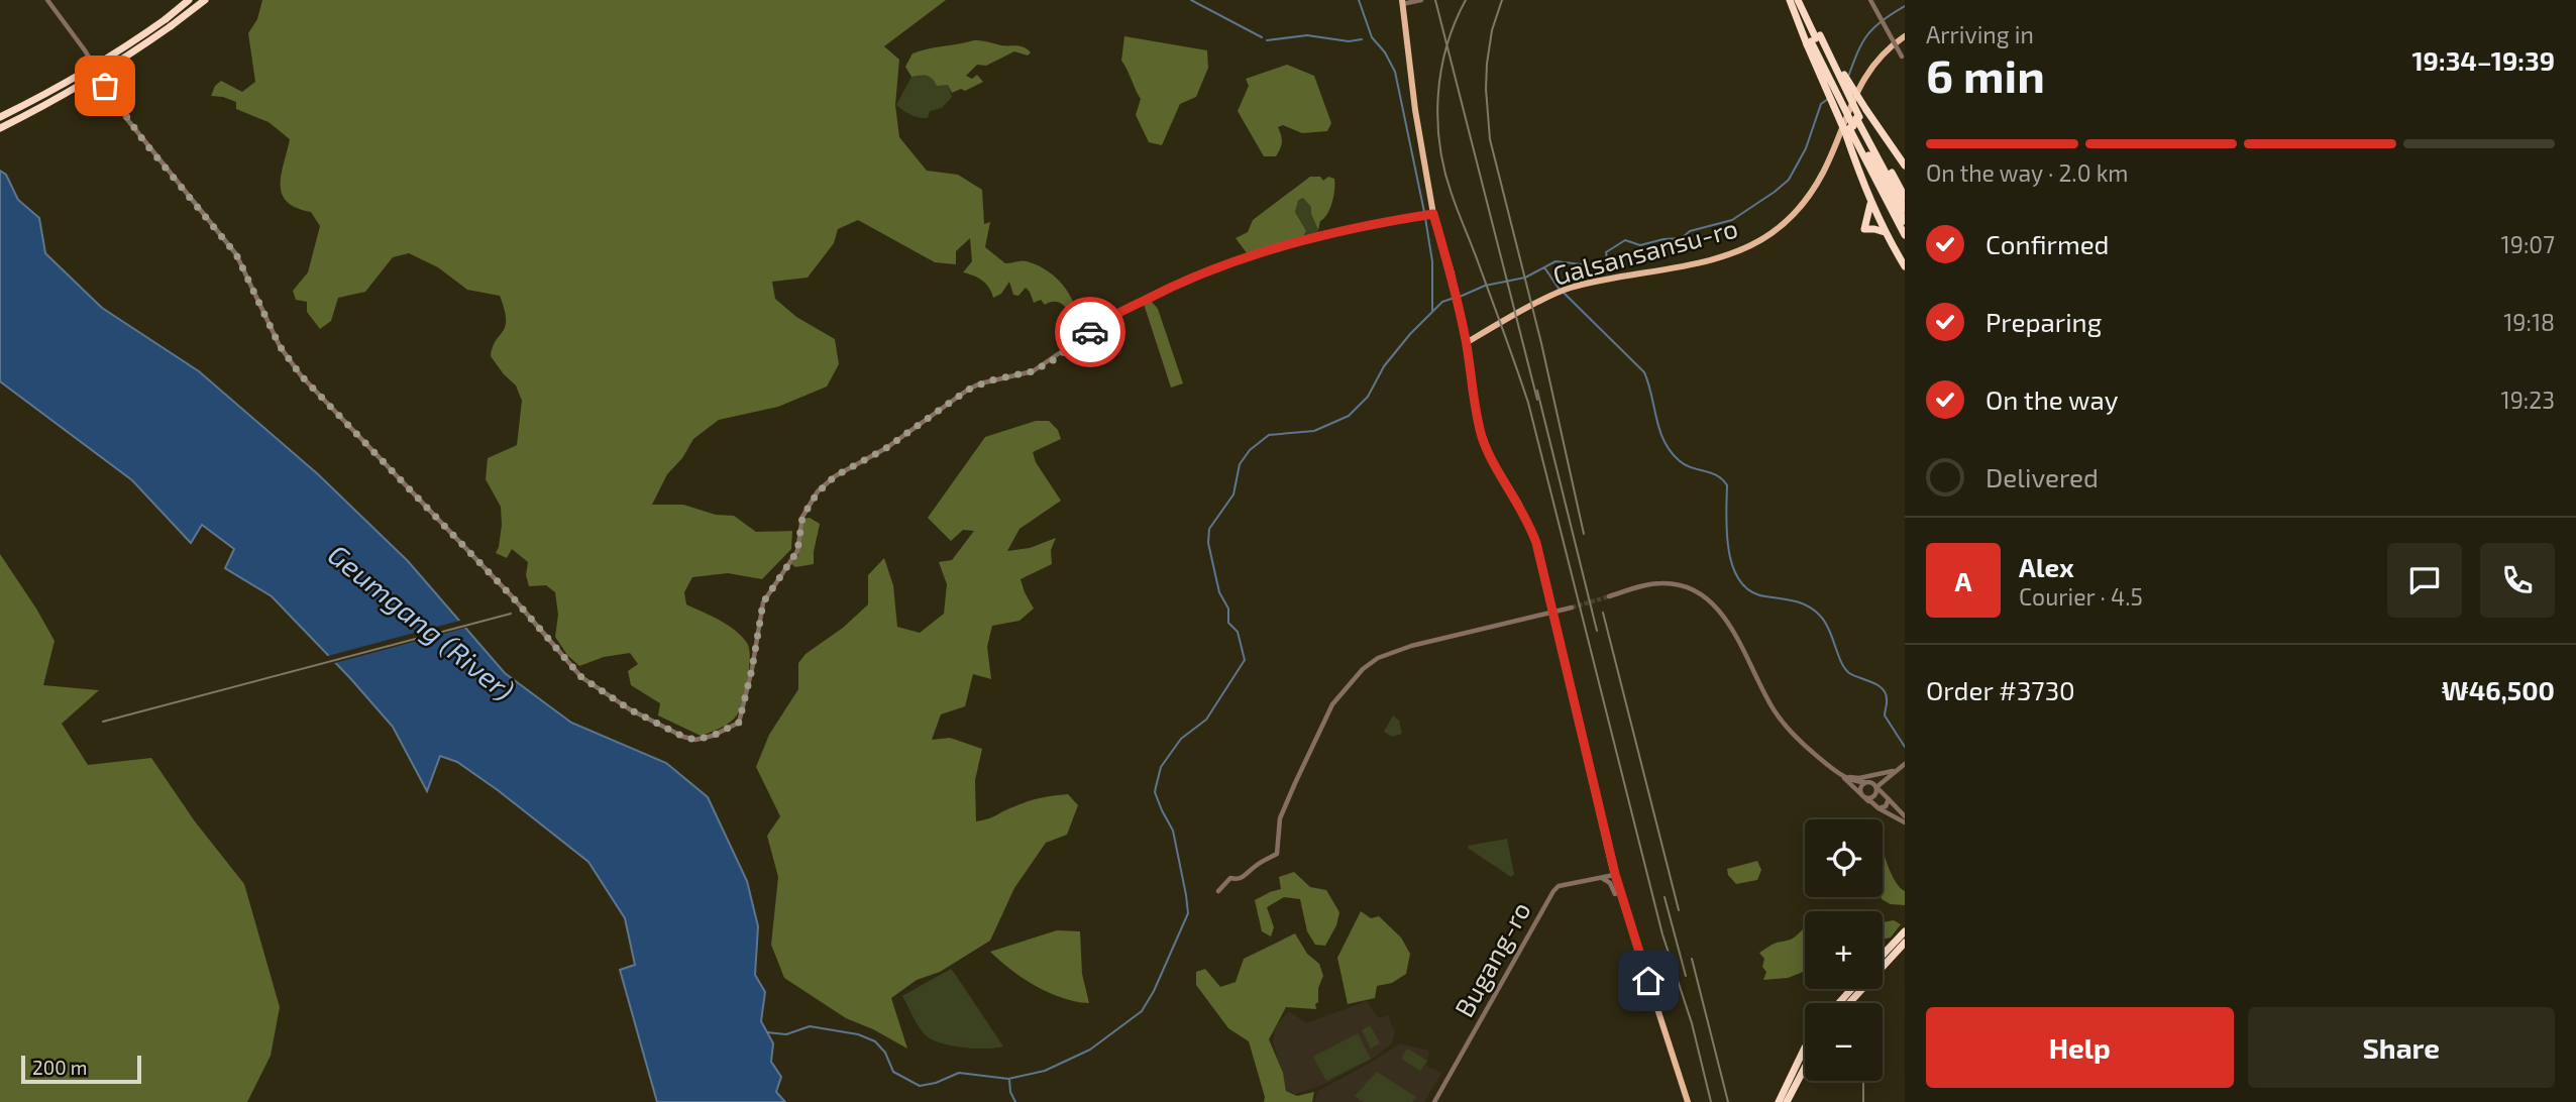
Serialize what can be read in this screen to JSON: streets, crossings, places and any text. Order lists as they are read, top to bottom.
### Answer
{
  "streets": {
    "main road": ["Galsansansu-ro"],
    "street": ["Bugang-ro"]
  },
  "water": ["Geumgang (River)"],
  "scale_bar": "200 m",
  "page": {
    "heading": ["6 min", "Arriving in", "19:34–19:39"],
    "panel": [
      "Alex",
      "Courier · 4.5",
      "Order #3730",
      "₩46,500"
    ],
    "bar": "On the way · 2.0 km",
    "list": [
      ["Confirmed", "19:07"],
      ["Preparing", "19:18"],
      ["On the way", "19:23"],
      "Delivered"
    ],
    "round": "A",
    "map_buttons": ["+", "−"],
    "buttons": ["Help", "Share"],
    "scale": "200 m"
  }
}
